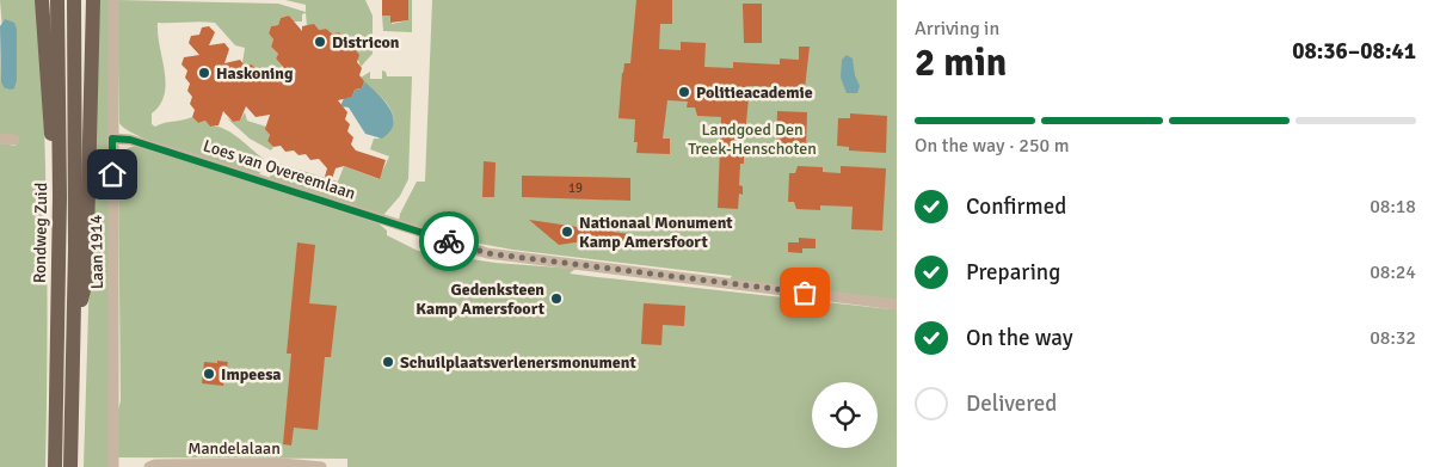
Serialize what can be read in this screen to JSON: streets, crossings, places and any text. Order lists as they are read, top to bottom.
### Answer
{
  "streets": {
    "main road": ["Rondweg Zuid"],
    "street": ["Loes van Overeemlaan", "Laan 1914", "Mandelalaan"]
  },
  "crossings": [
    ["Loes van Overeemlaan", "Laan 1914"]
  ],
  "parks": ["Landgoed Den Treek-Henschoten"],
  "places": [
    "Districon",
    "Haskoning",
    "Politieacademie",
    "Nationaal Monument Kamp Amersfoort",
    "Gedenksteen Kamp Amersfoort",
    "Schuilplaatsverlenersmonument",
    "Impeesa"
  ],
  "house_numbers": ["19"],
  "page": {
    "heading": ["2 min", "Arriving in", "08:36–08:41"],
    "bar": "On the way · 250 m",
    "list": [
      ["Confirmed", "08:18"],
      ["Preparing", "08:24"],
      ["On the way", "08:32"],
      "Delivered"
    ]
  }
}
